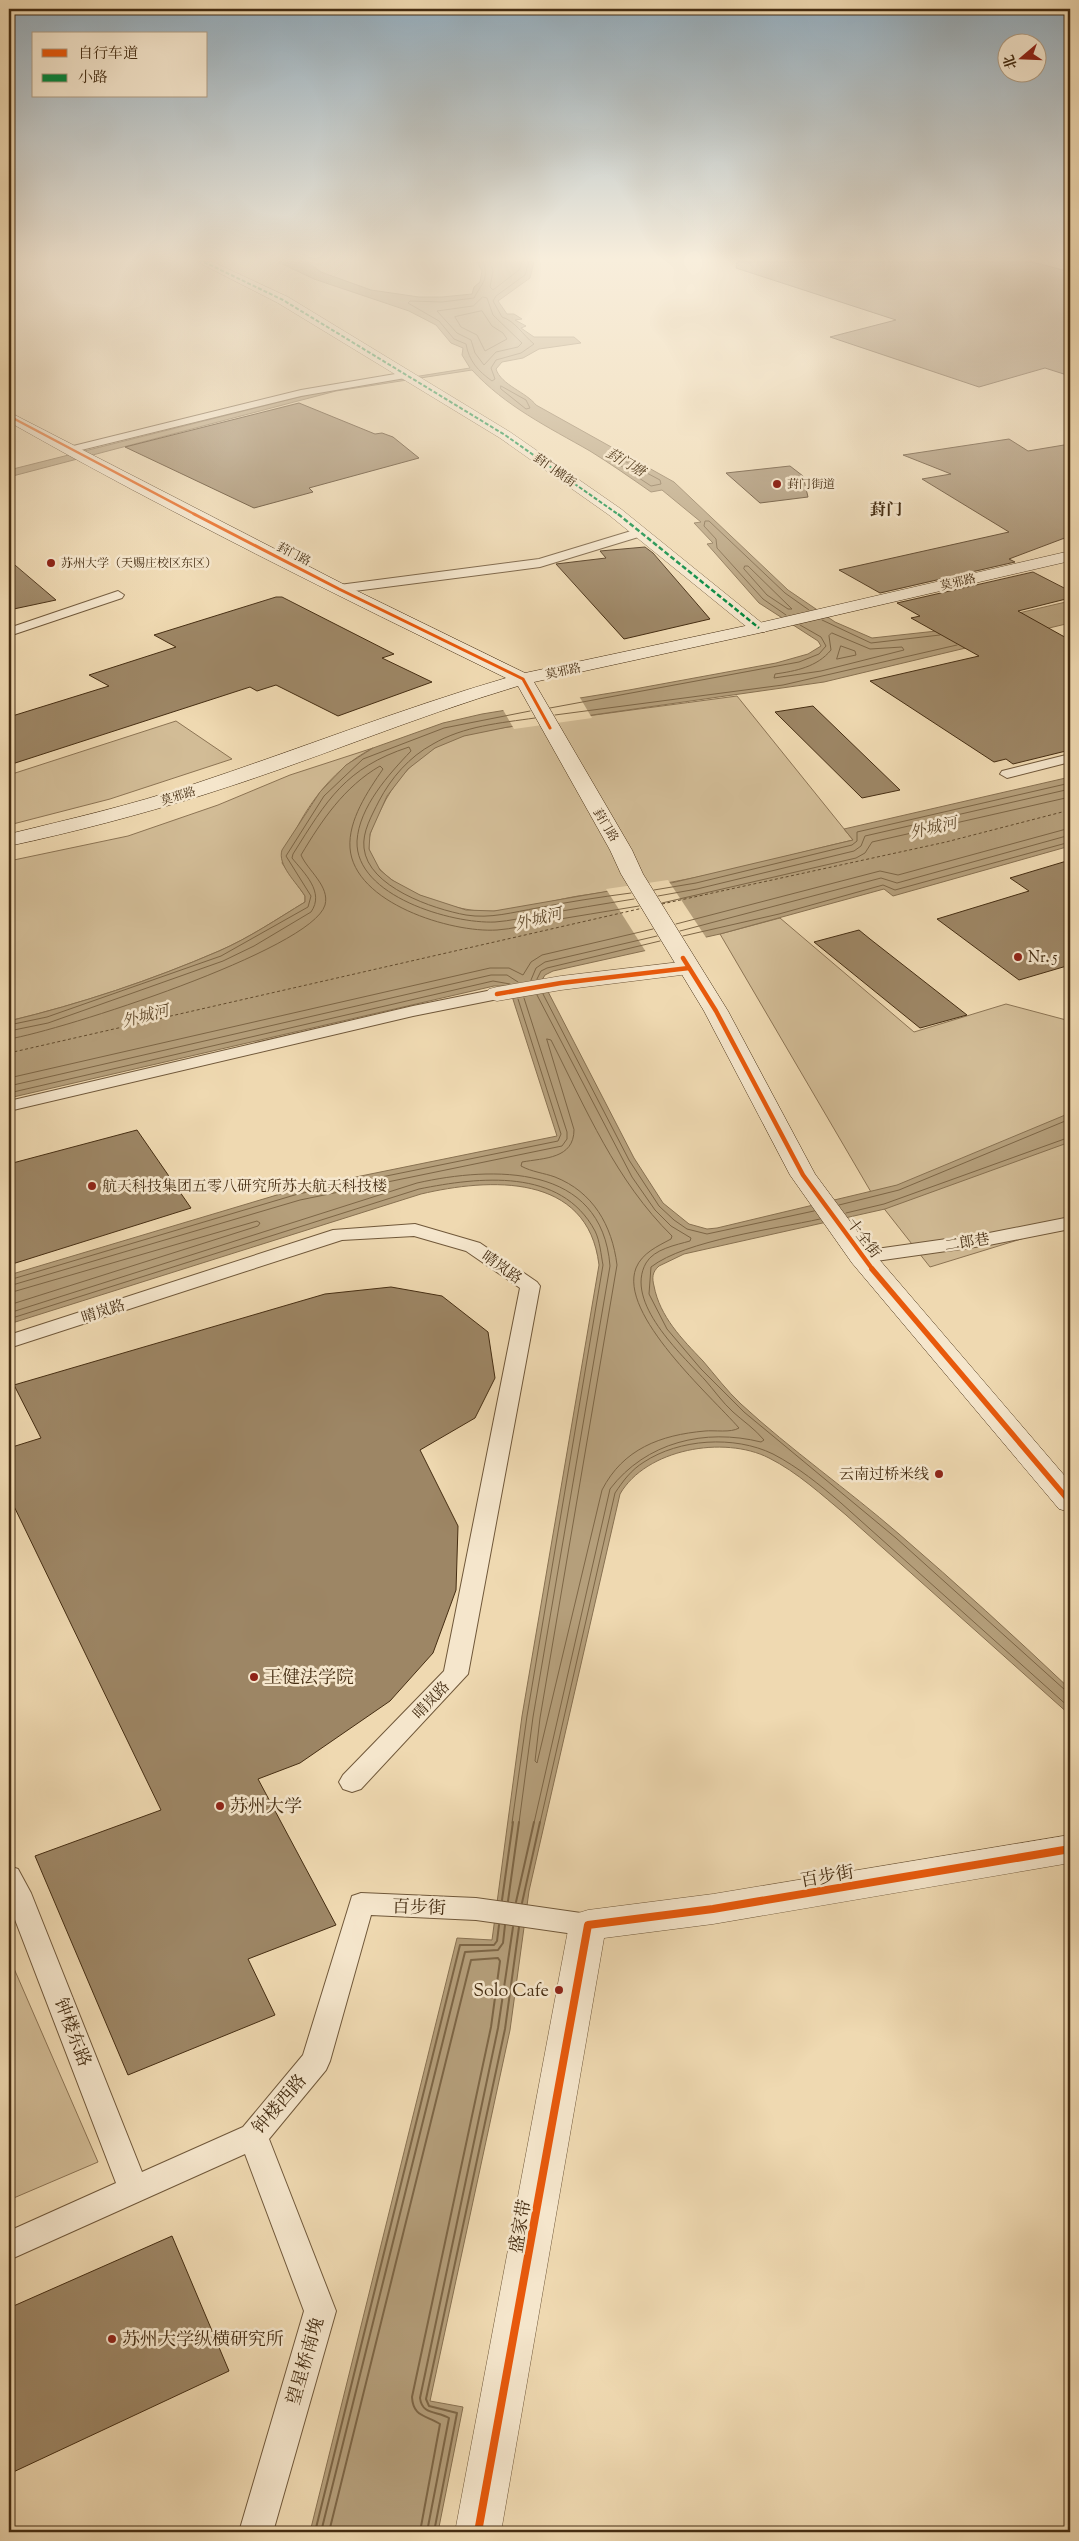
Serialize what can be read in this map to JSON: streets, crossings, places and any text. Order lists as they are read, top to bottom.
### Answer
{
  "streets": {
    "main road": [
      "葑门横街",
      "葑门路",
      "莫邪路",
      "十全街",
      "百步街",
      "盛家带"
    ],
    "lane": [
      "二郎巷",
      "晴岚路",
      "钟楼东路",
      "钟楼西路",
      "望星桥南堍"
    ]
  },
  "crossings": [
    ["葑门横街", "莫邪路"],
    ["葑门路", "莫邪路"],
    ["葑门路", "十全街"],
    ["十全街", "二郎巷"],
    ["百步街", "钟楼西路"],
    ["百步街", "盛家带"],
    ["钟楼东路", "钟楼西路"],
    ["钟楼西路", "望星桥南堍"]
  ],
  "districts": ["葑门"],
  "water": ["葑门塘", "外城河"],
  "places": [
    "葑门街道",
    "苏州大学（天赐庄校区东区）",
    "Nr. 5",
    "航天科技集团五零八研究所苏大航天科技楼",
    "云南过桥米线",
    "王健法学院",
    "苏州大学",
    "Solo Cafe",
    "苏州大学纵横研究所"
  ],
  "legend": ["自行车道", "小路"],
  "north": "left"
}
